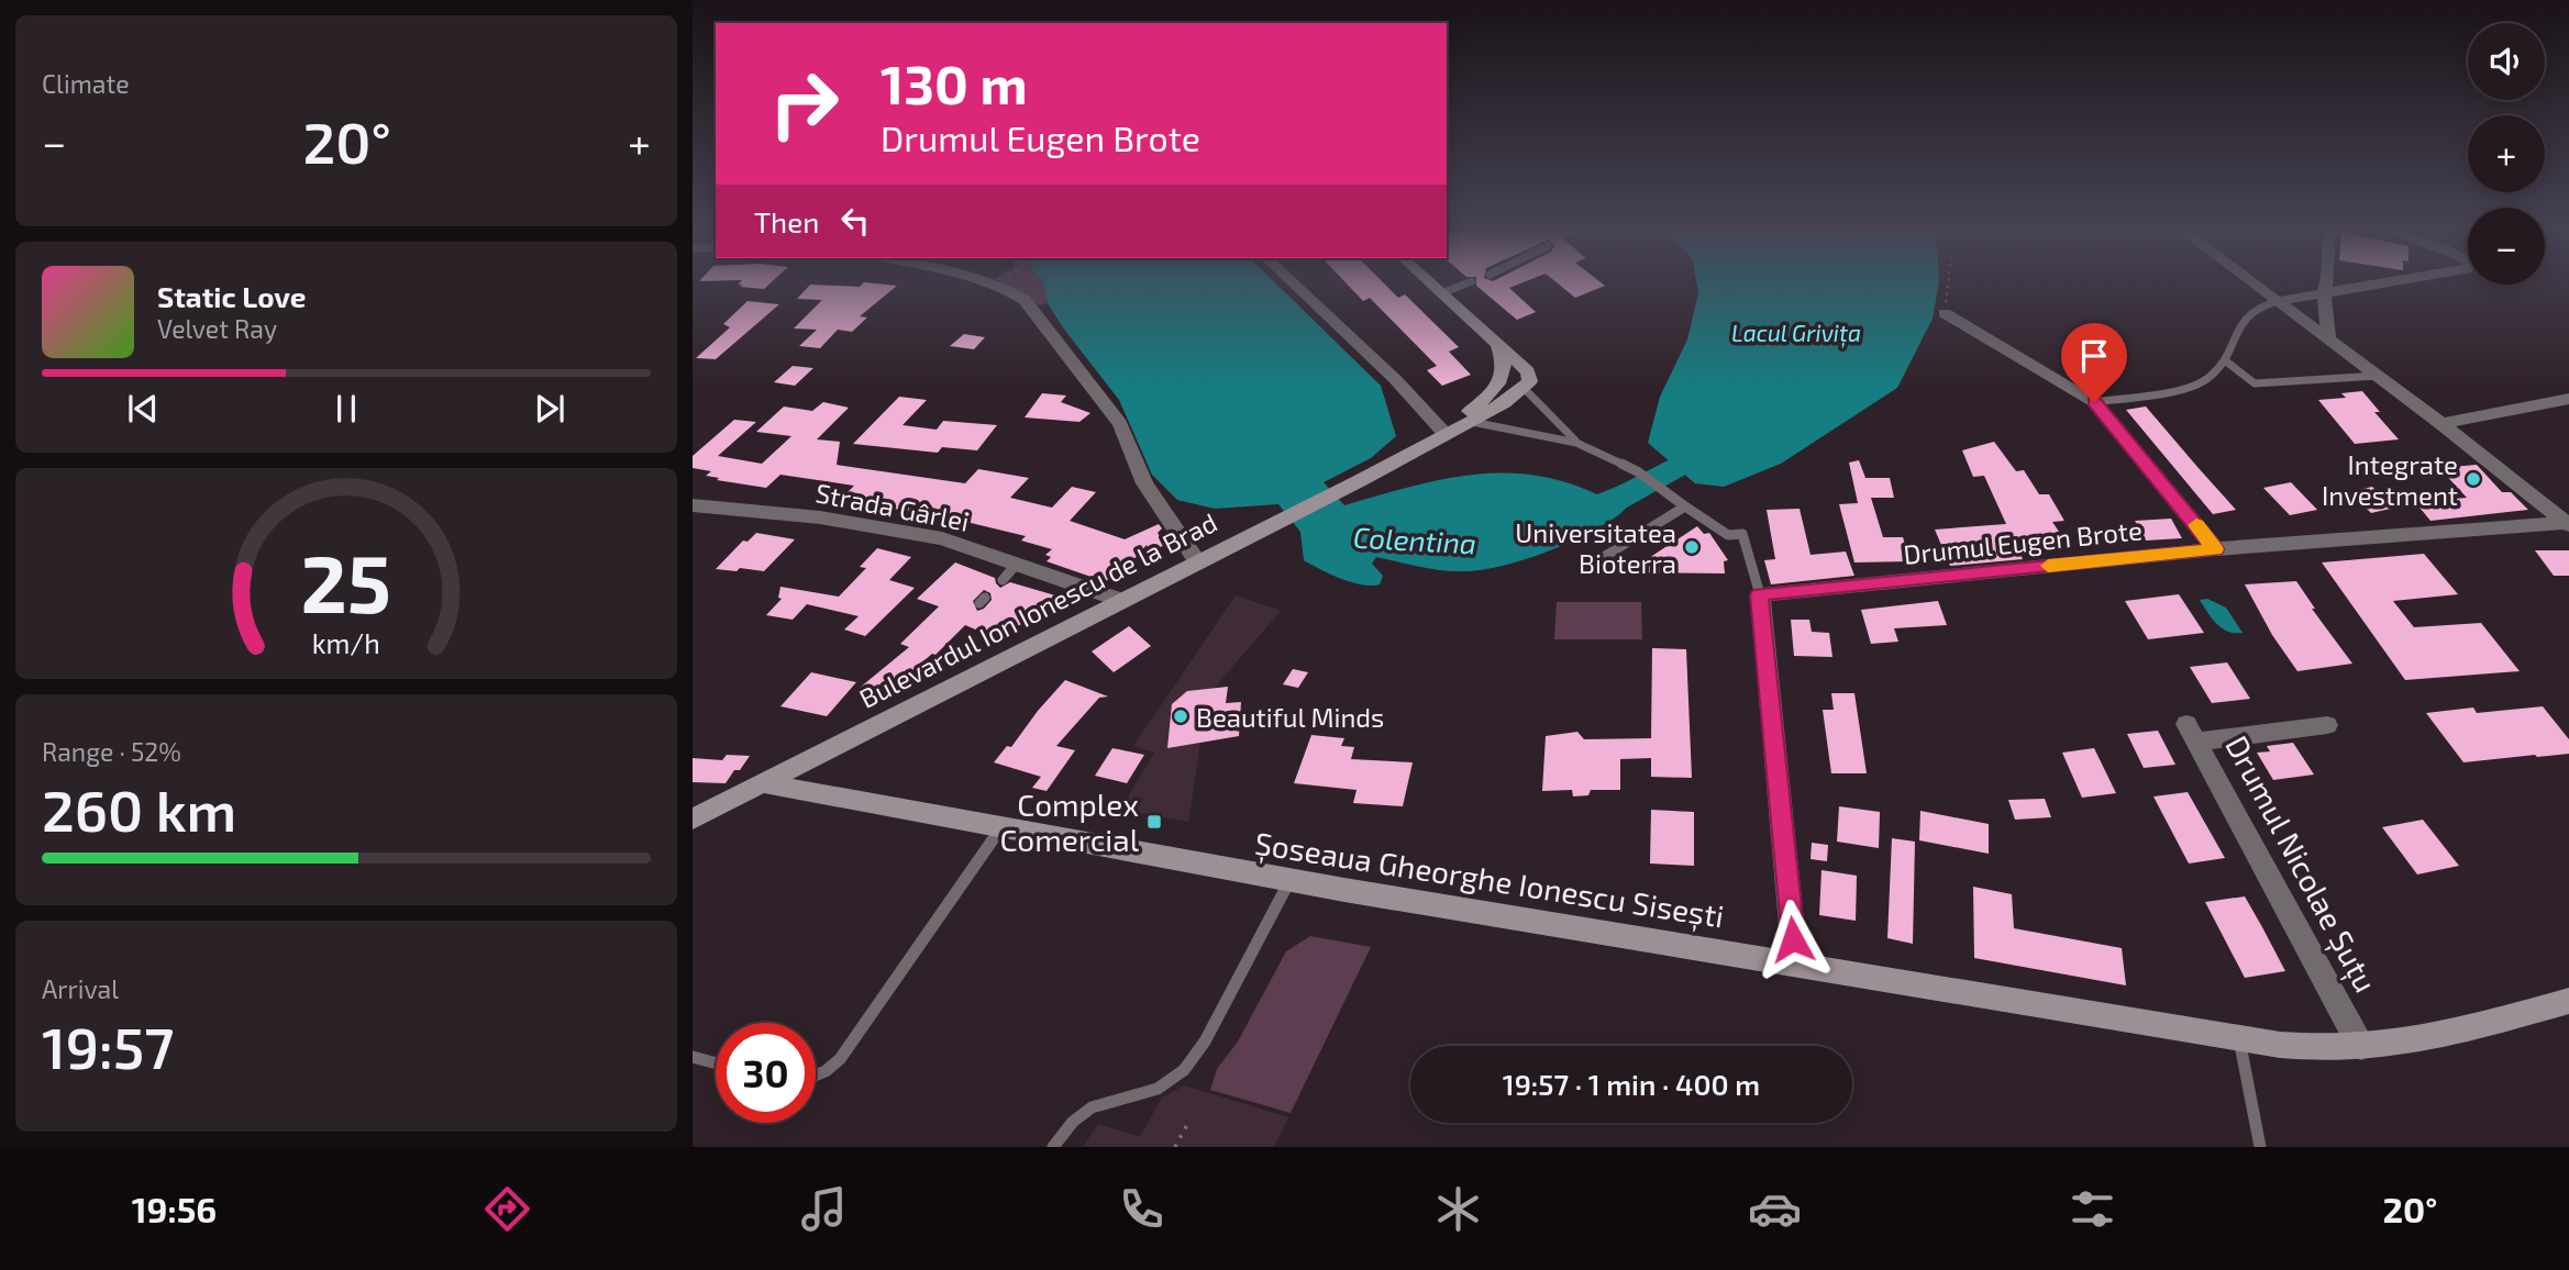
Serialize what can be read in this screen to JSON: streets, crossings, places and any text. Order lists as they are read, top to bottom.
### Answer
{
  "streets": {
    "main road": ["Bulevardul Ion Ionescu de la Brad", "Șoseaua Gheorghe Ionescu Sisești"],
    "street": ["Strada Gârlei", "Drumul Eugen Brote", "Drumul Nicolae Șuțu"]
  },
  "crossings": [
    ["Strada Gârlei", "Bulevardul Ion Ionescu de la Brad"],
    ["Bulevardul Ion Ionescu de la Brad", "Șoseaua Gheorghe Ionescu Sisești"],
    ["Drumul Nicolae Șuțu", "Șoseaua Gheorghe Ionescu Sisești"]
  ],
  "water": ["Lacul Grivița", "Colentina"],
  "places": {
    "other": ["Integrate Investment", "Universitatea Bioterra", "Beautiful Minds"],
    "transit": ["Complex Comercial"]
  },
  "page": {
    "tile": [
      "Climate",
      ["Range · 52%", "260 km"],
      ["Arrival", "19:57"]
    ],
    "map_buttons": ["+", "−"],
    "turn": ["130 m", "Drumul Eugen Brote"],
    "heat": ["−", "20°", "+"],
    "then": "Then",
    "song": ["Static Love", "Velvet Ray"],
    "limit": "30",
    "trip": "19:57 · 1 min · 400 m",
    "tabs": ["19:56", "20°"],
    "gauge": ["25", "km/h"]
  }
}
